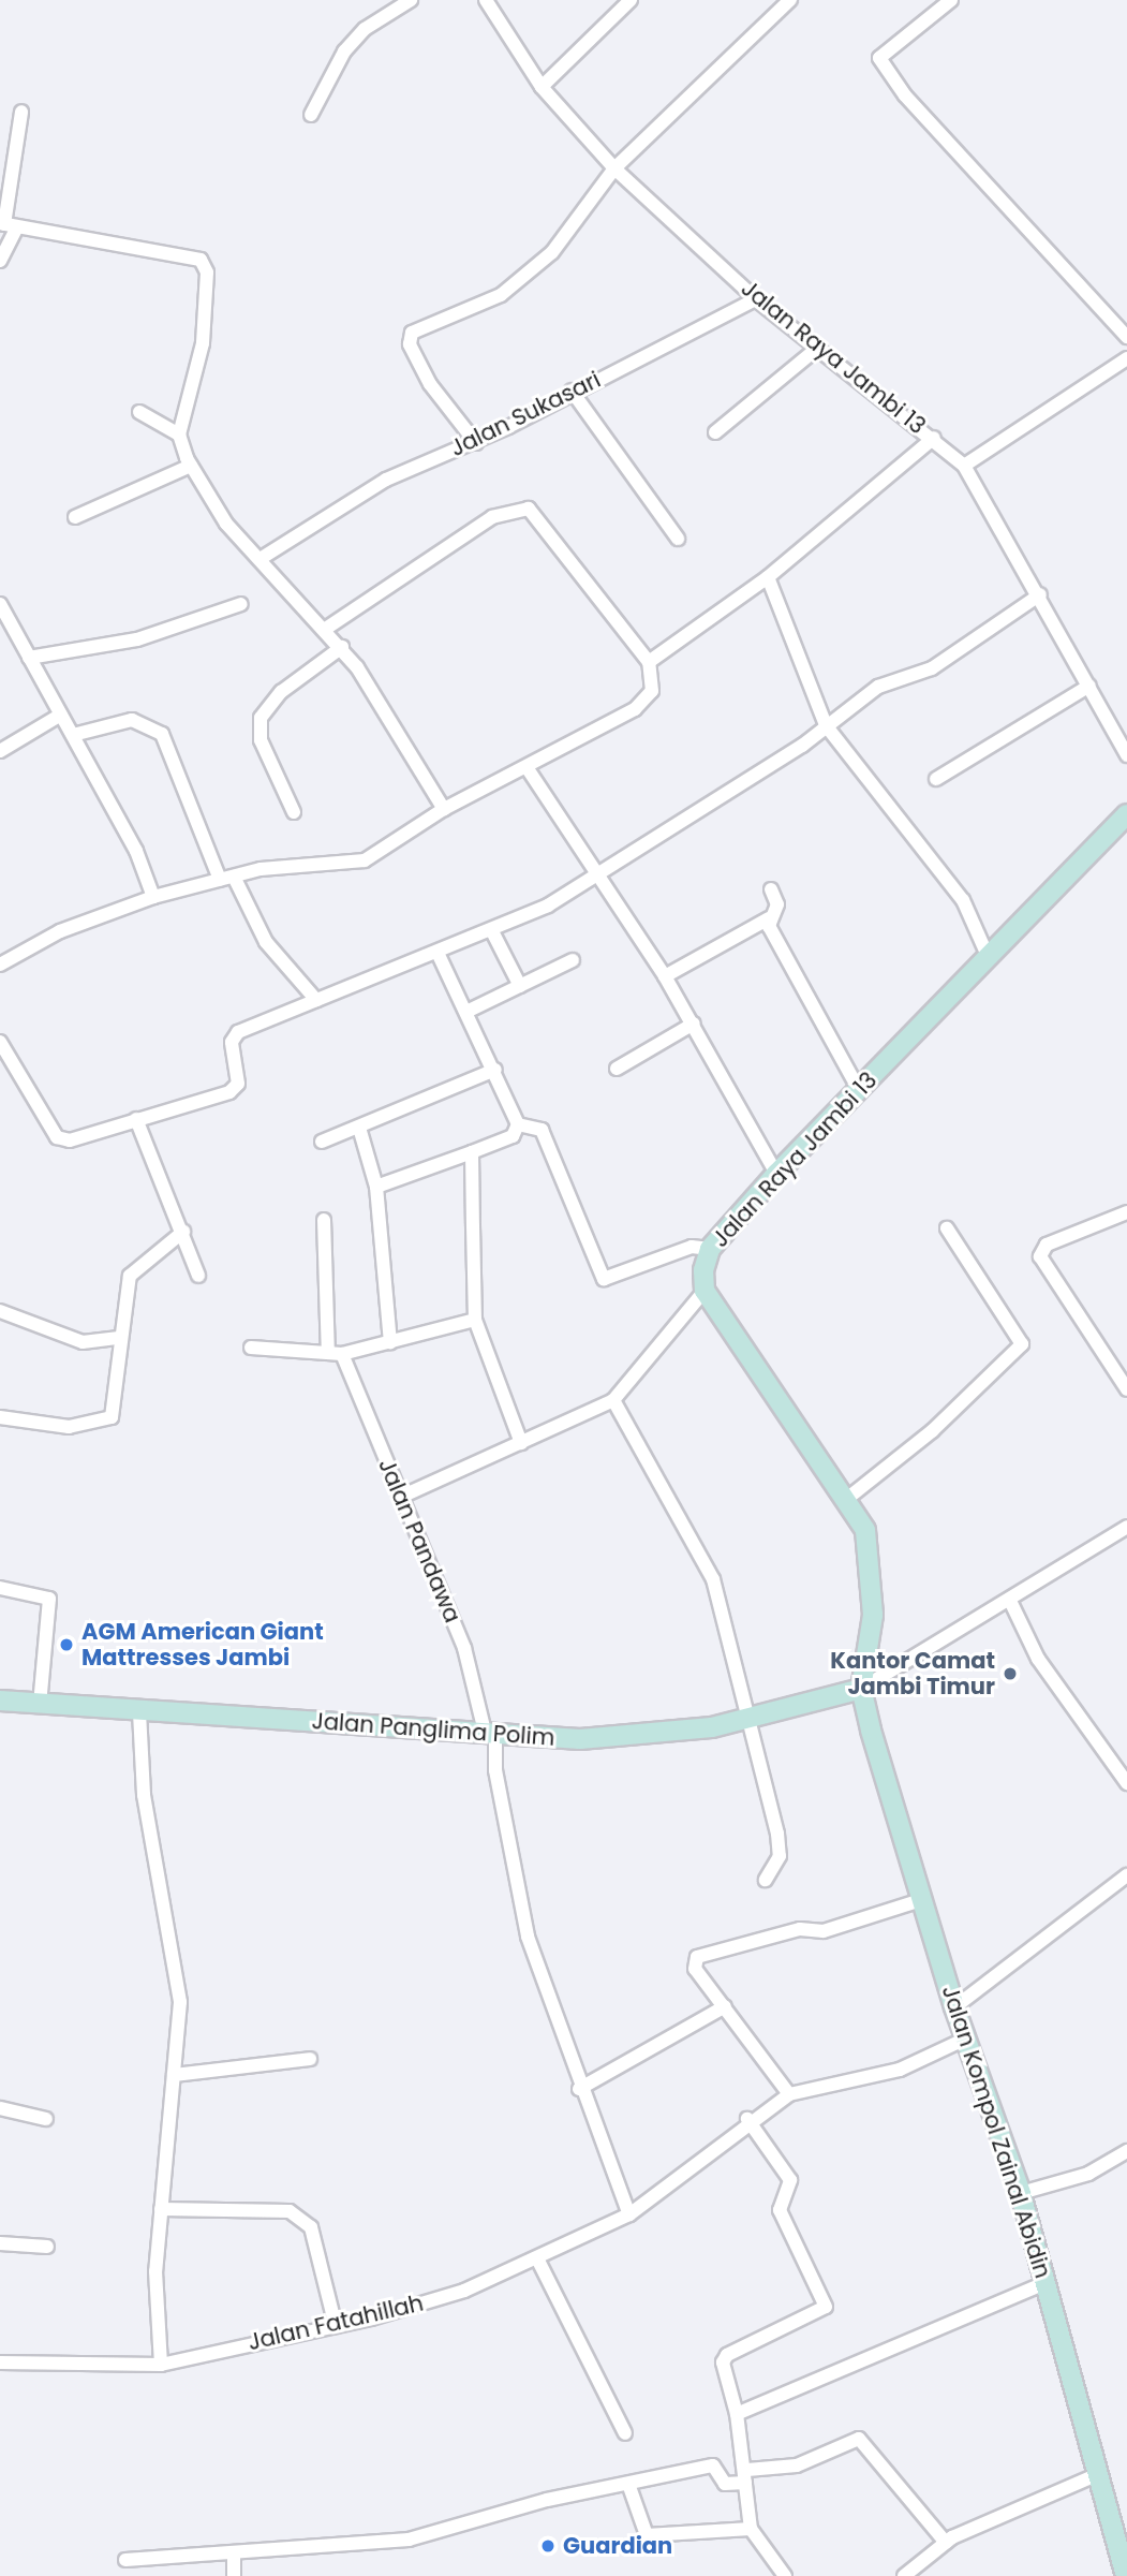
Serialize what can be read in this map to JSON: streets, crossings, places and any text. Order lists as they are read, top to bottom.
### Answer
{
  "streets": {
    "street": [
      "Jalan Raya Jambi 13",
      "Jalan Sukasari",
      "Jalan Pandawa",
      "Jalan Panglima Polim",
      "Jalan Kompol Zainal Abidin",
      "Jalan Fatahillah"
    ]
  },
  "crossings": [
    ["Jalan Raya Jambi 13", "Jalan Sukasari"],
    ["Jalan Pandawa", "Jalan Panglima Polim"],
    ["Jalan Pandawa", "Jalan Fatahillah"],
    ["Jalan Panglima Polim", "Jalan Kompol Zainal Abidin"],
    ["Jalan Kompol Zainal Abidin", "Jalan Fatahillah"]
  ],
  "places": ["AGM American Giant Mattresses Jambi", "Kantor Camat Jambi Timur", "Guardian"]
}
